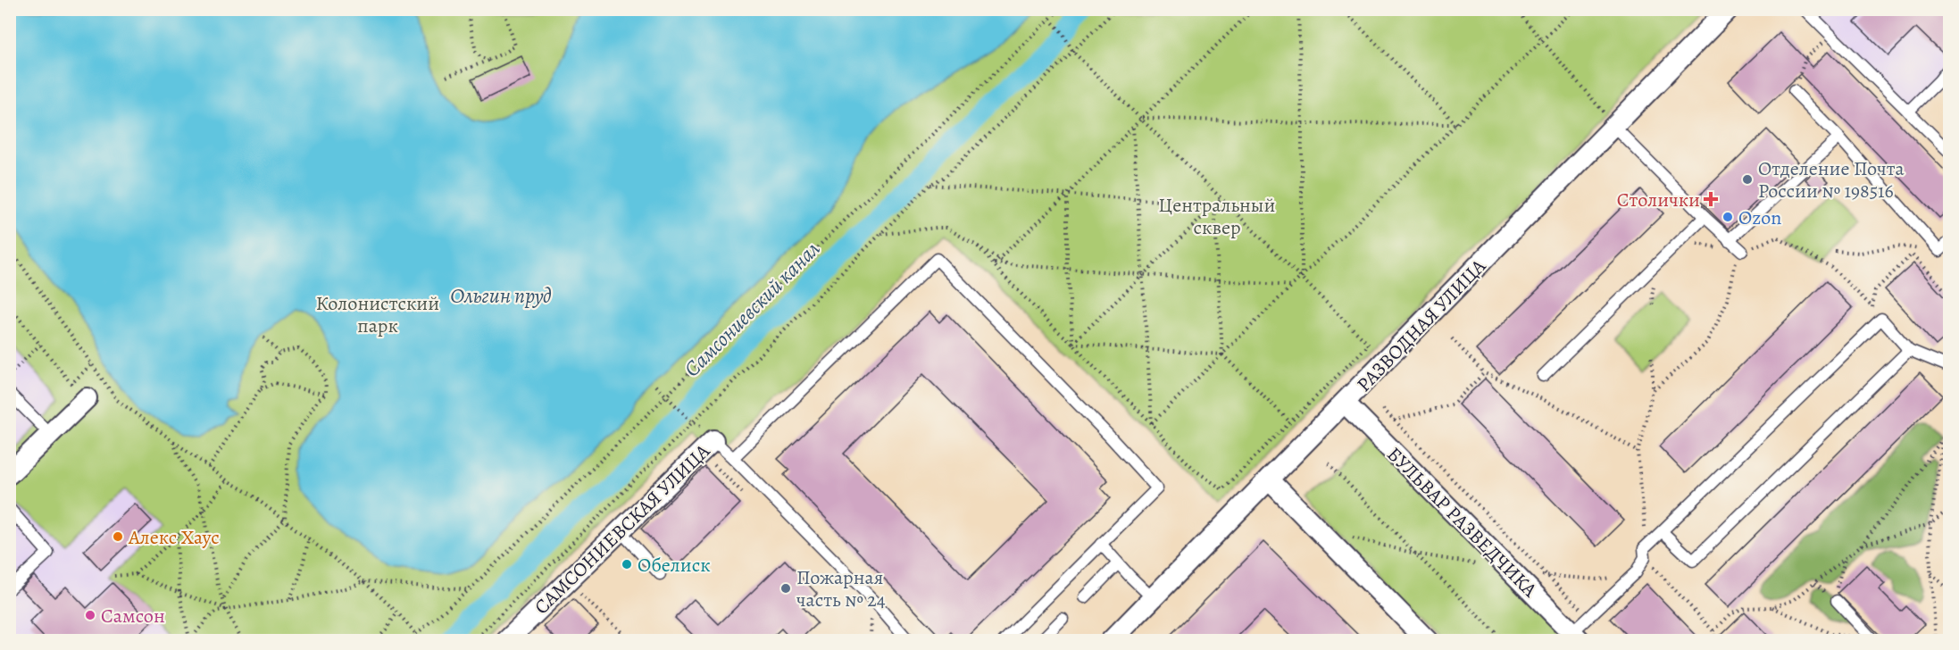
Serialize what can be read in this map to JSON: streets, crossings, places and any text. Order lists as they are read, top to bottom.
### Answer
{
  "streets": {
    "street": ["РАЗВОДНАЯ УЛИЦА", "БУЛЬВАР РАЗВЕДЧИКА", "САМСОНИЕВСКАЯ УЛИЦА"]
  },
  "crossings": [
    ["РАЗВОДНАЯ УЛИЦА", "БУЛЬВАР РАЗВЕДЧИКА"]
  ],
  "water": ["Ольгин пруд", "Самсониевский канал"],
  "parks": ["Центральный сквер", "Колонистский парк"],
  "places": {
    "other": [
      "Отделение Почта России № 198516",
      "Ozon",
      "Алекс Хаус",
      "Обелиск",
      "Пожарная часть № 24",
      "Самсон"
    ],
    "health": ["Столички"]
  }
}
